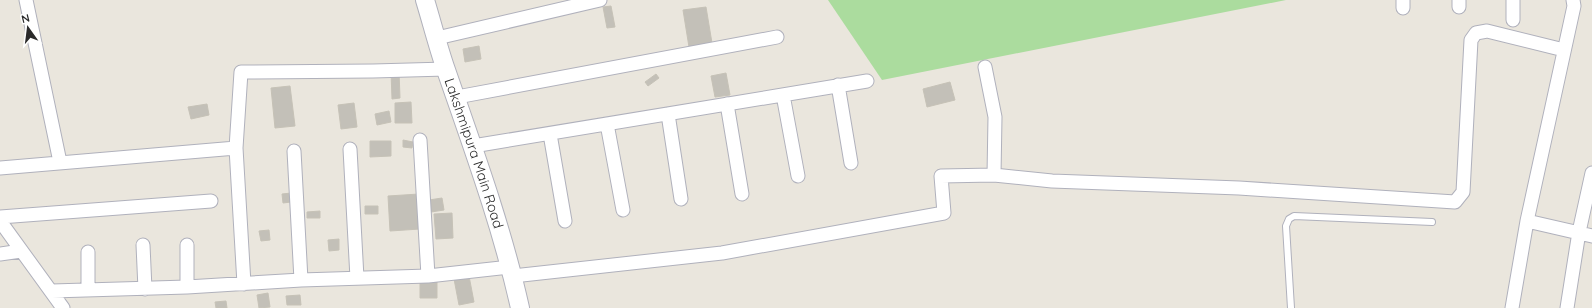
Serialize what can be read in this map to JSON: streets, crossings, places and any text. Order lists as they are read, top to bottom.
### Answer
{
  "streets": {
    "main road": ["Lakshmipura Main Road"]
  },
  "north": "top"
}
